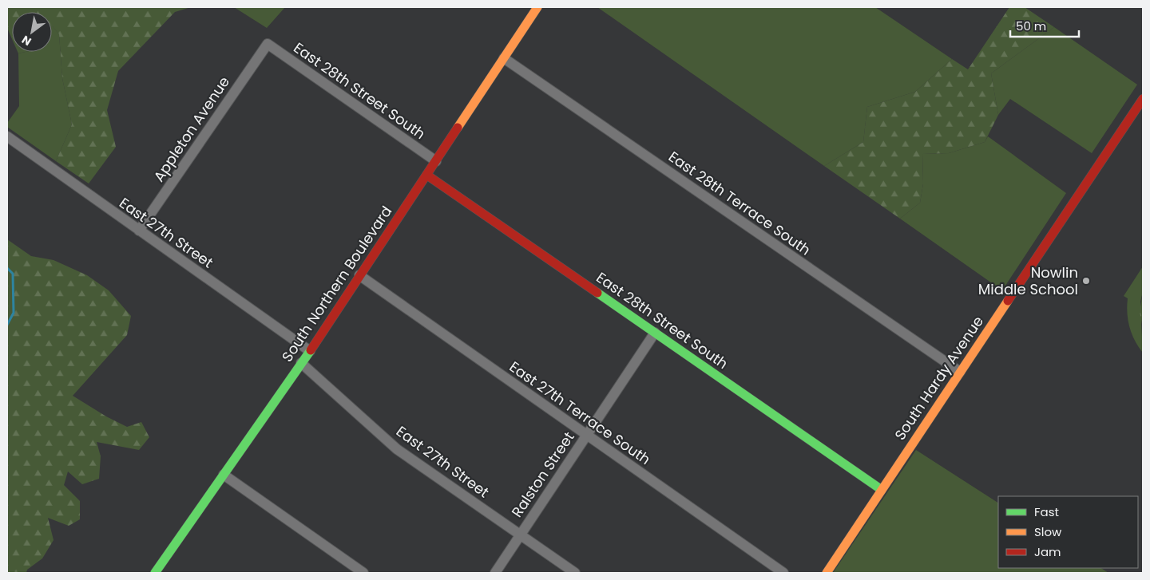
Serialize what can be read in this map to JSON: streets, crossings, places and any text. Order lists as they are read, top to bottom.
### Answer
{
  "streets": {
    "street": [
      "East 28th Street South",
      "Appleton Avenue",
      "East 28th Terrace South",
      "East 27th Street",
      "South Northern Boulevard",
      "South Hardy Avenue",
      "East 27th Terrace South",
      "Ralston Street"
    ]
  },
  "crossings": [
    ["East 28th Street South", "Appleton Avenue"],
    ["East 28th Street South", "South Northern Boulevard"],
    ["East 28th Street South", "South Hardy Avenue"],
    ["East 28th Street South", "Ralston Street"],
    ["Appleton Avenue", "East 27th Street"],
    ["East 28th Terrace South", "South Northern Boulevard"],
    ["East 28th Terrace South", "South Hardy Avenue"],
    ["East 27th Street", "South Northern Boulevard"],
    ["East 27th Street", "Ralston Street"],
    ["South Northern Boulevard", "East 27th Terrace South"],
    ["East 27th Terrace South", "Ralston Street"]
  ],
  "places": ["Nowlin Middle School"],
  "legend": ["Fast", "Slow", "Jam"],
  "scale_bar": "50 m",
  "north": "bottom left"
}
